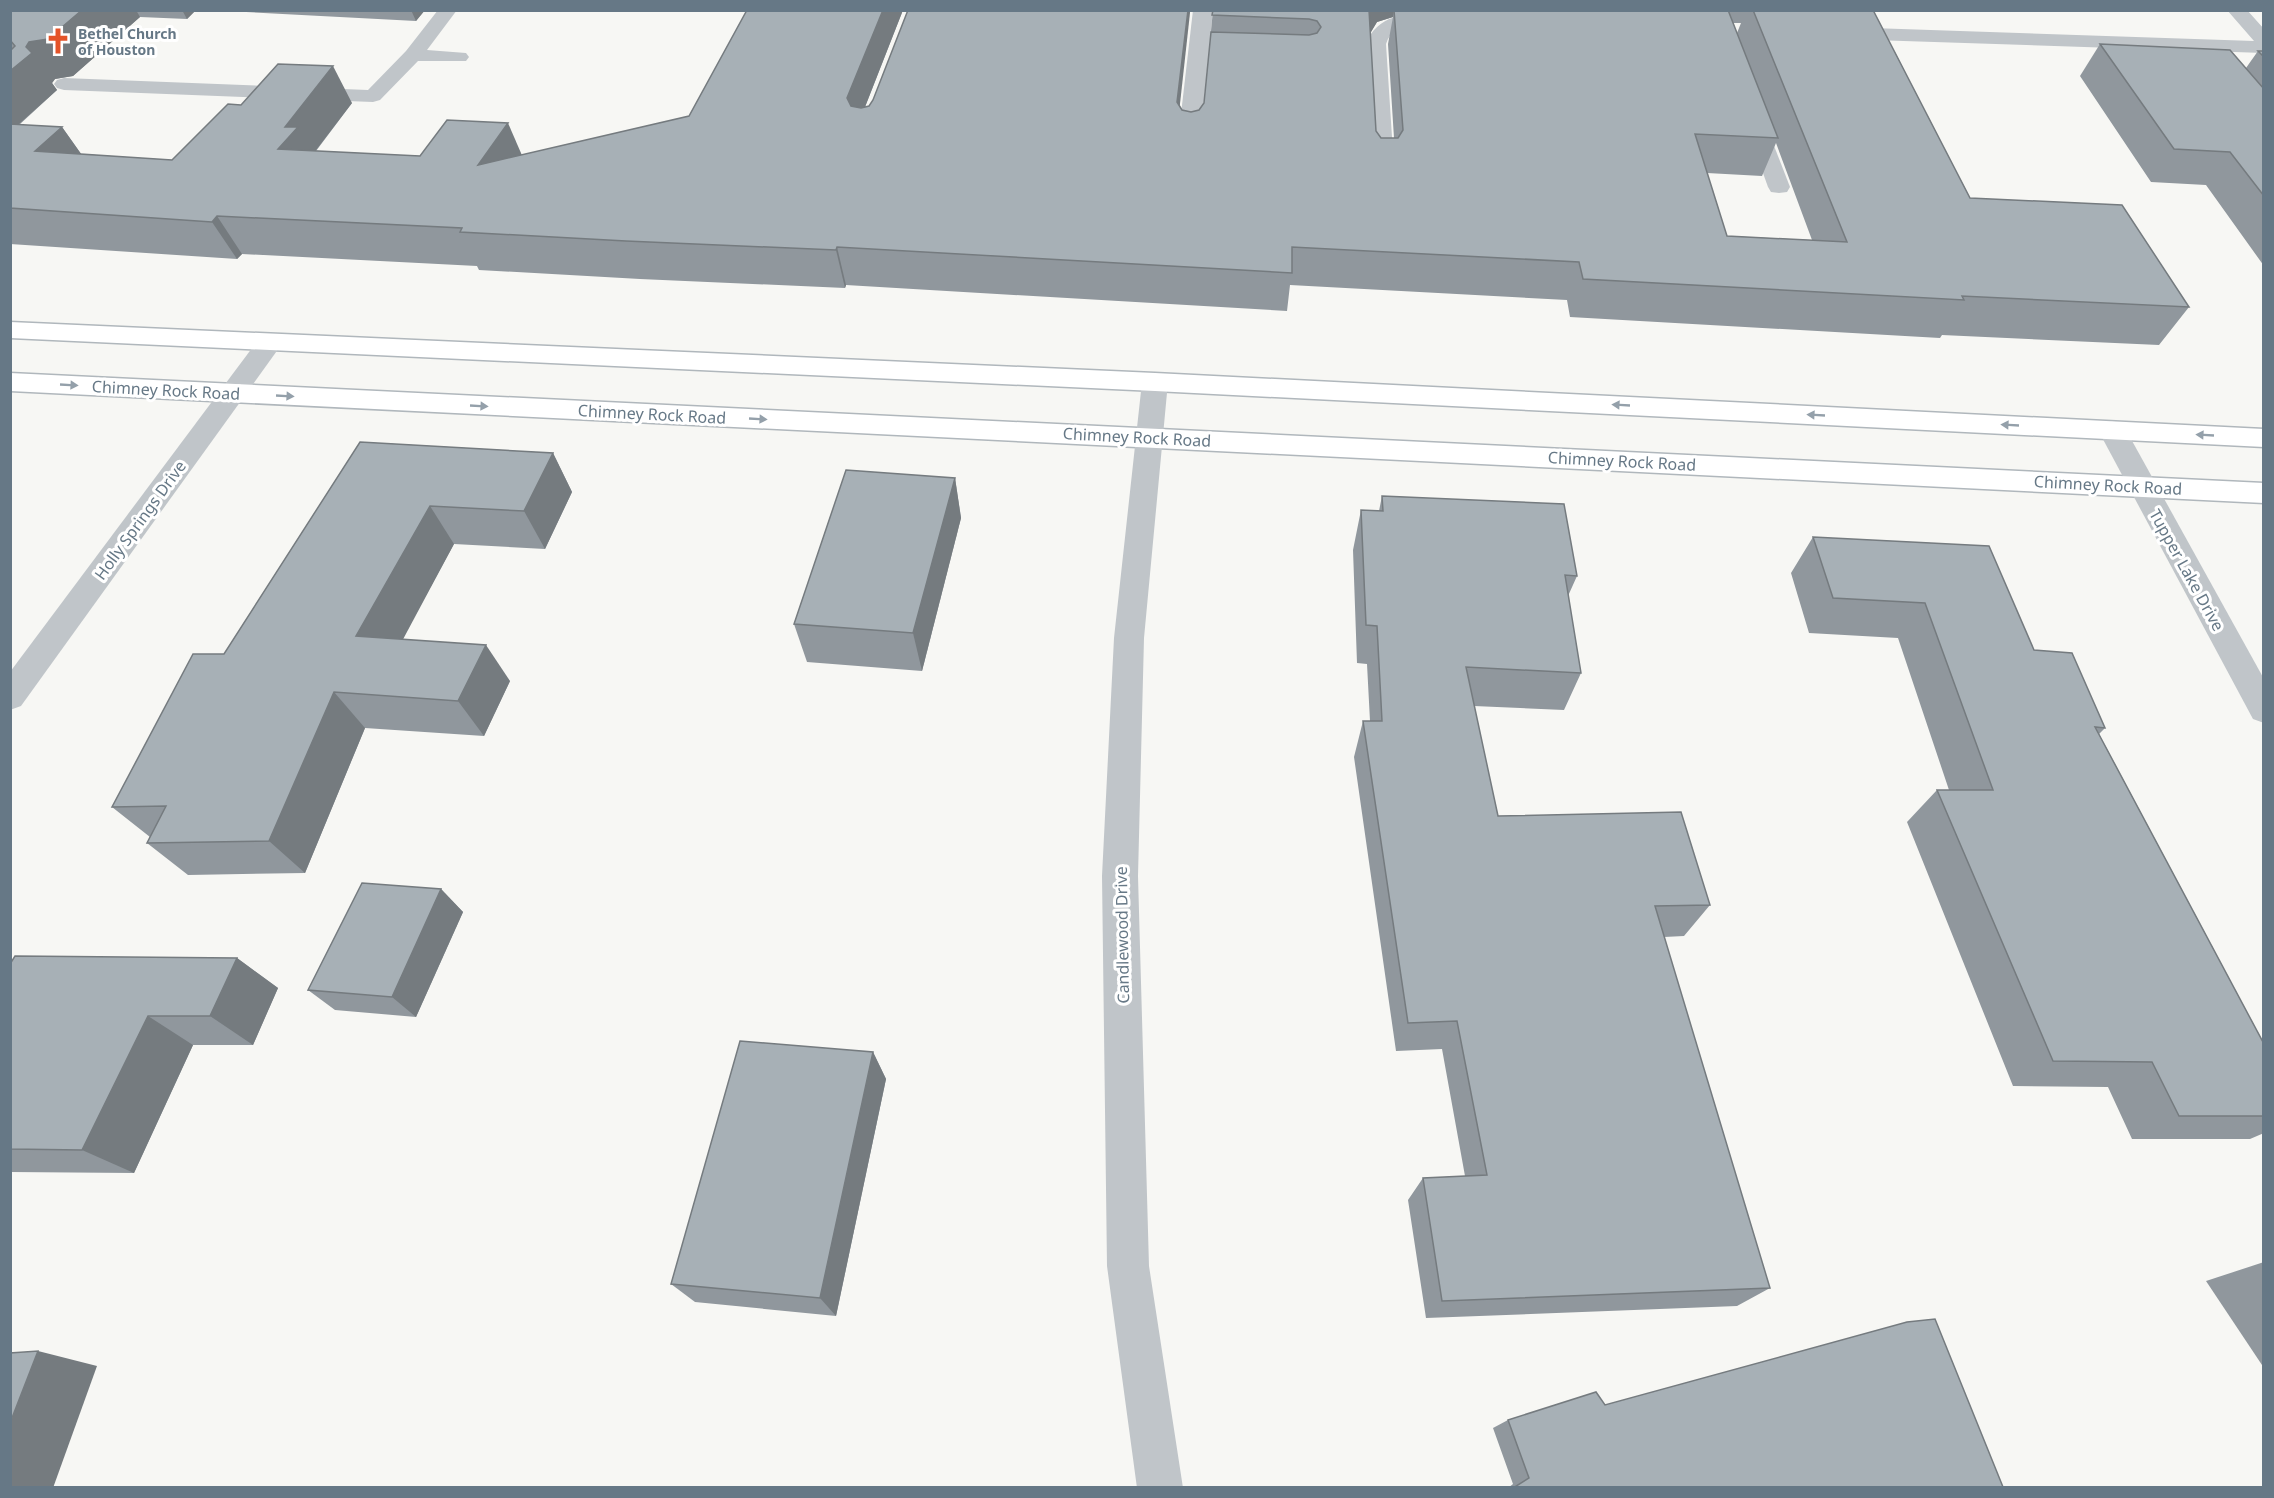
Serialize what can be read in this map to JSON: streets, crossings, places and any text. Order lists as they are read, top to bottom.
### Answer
{
  "streets": {
    "main road": ["Chimney Rock Road"],
    "street": ["Holly Springs Drive", "Tupper Lake Drive", "Candlewood Drive"]
  },
  "crossings": [
    ["Chimney Rock Road", "Holly Springs Drive"],
    ["Chimney Rock Road", "Tupper Lake Drive"],
    ["Chimney Rock Road", "Candlewood Drive"]
  ],
  "places": {
    "church": ["Bethel Church of Houston"]
  }
}
